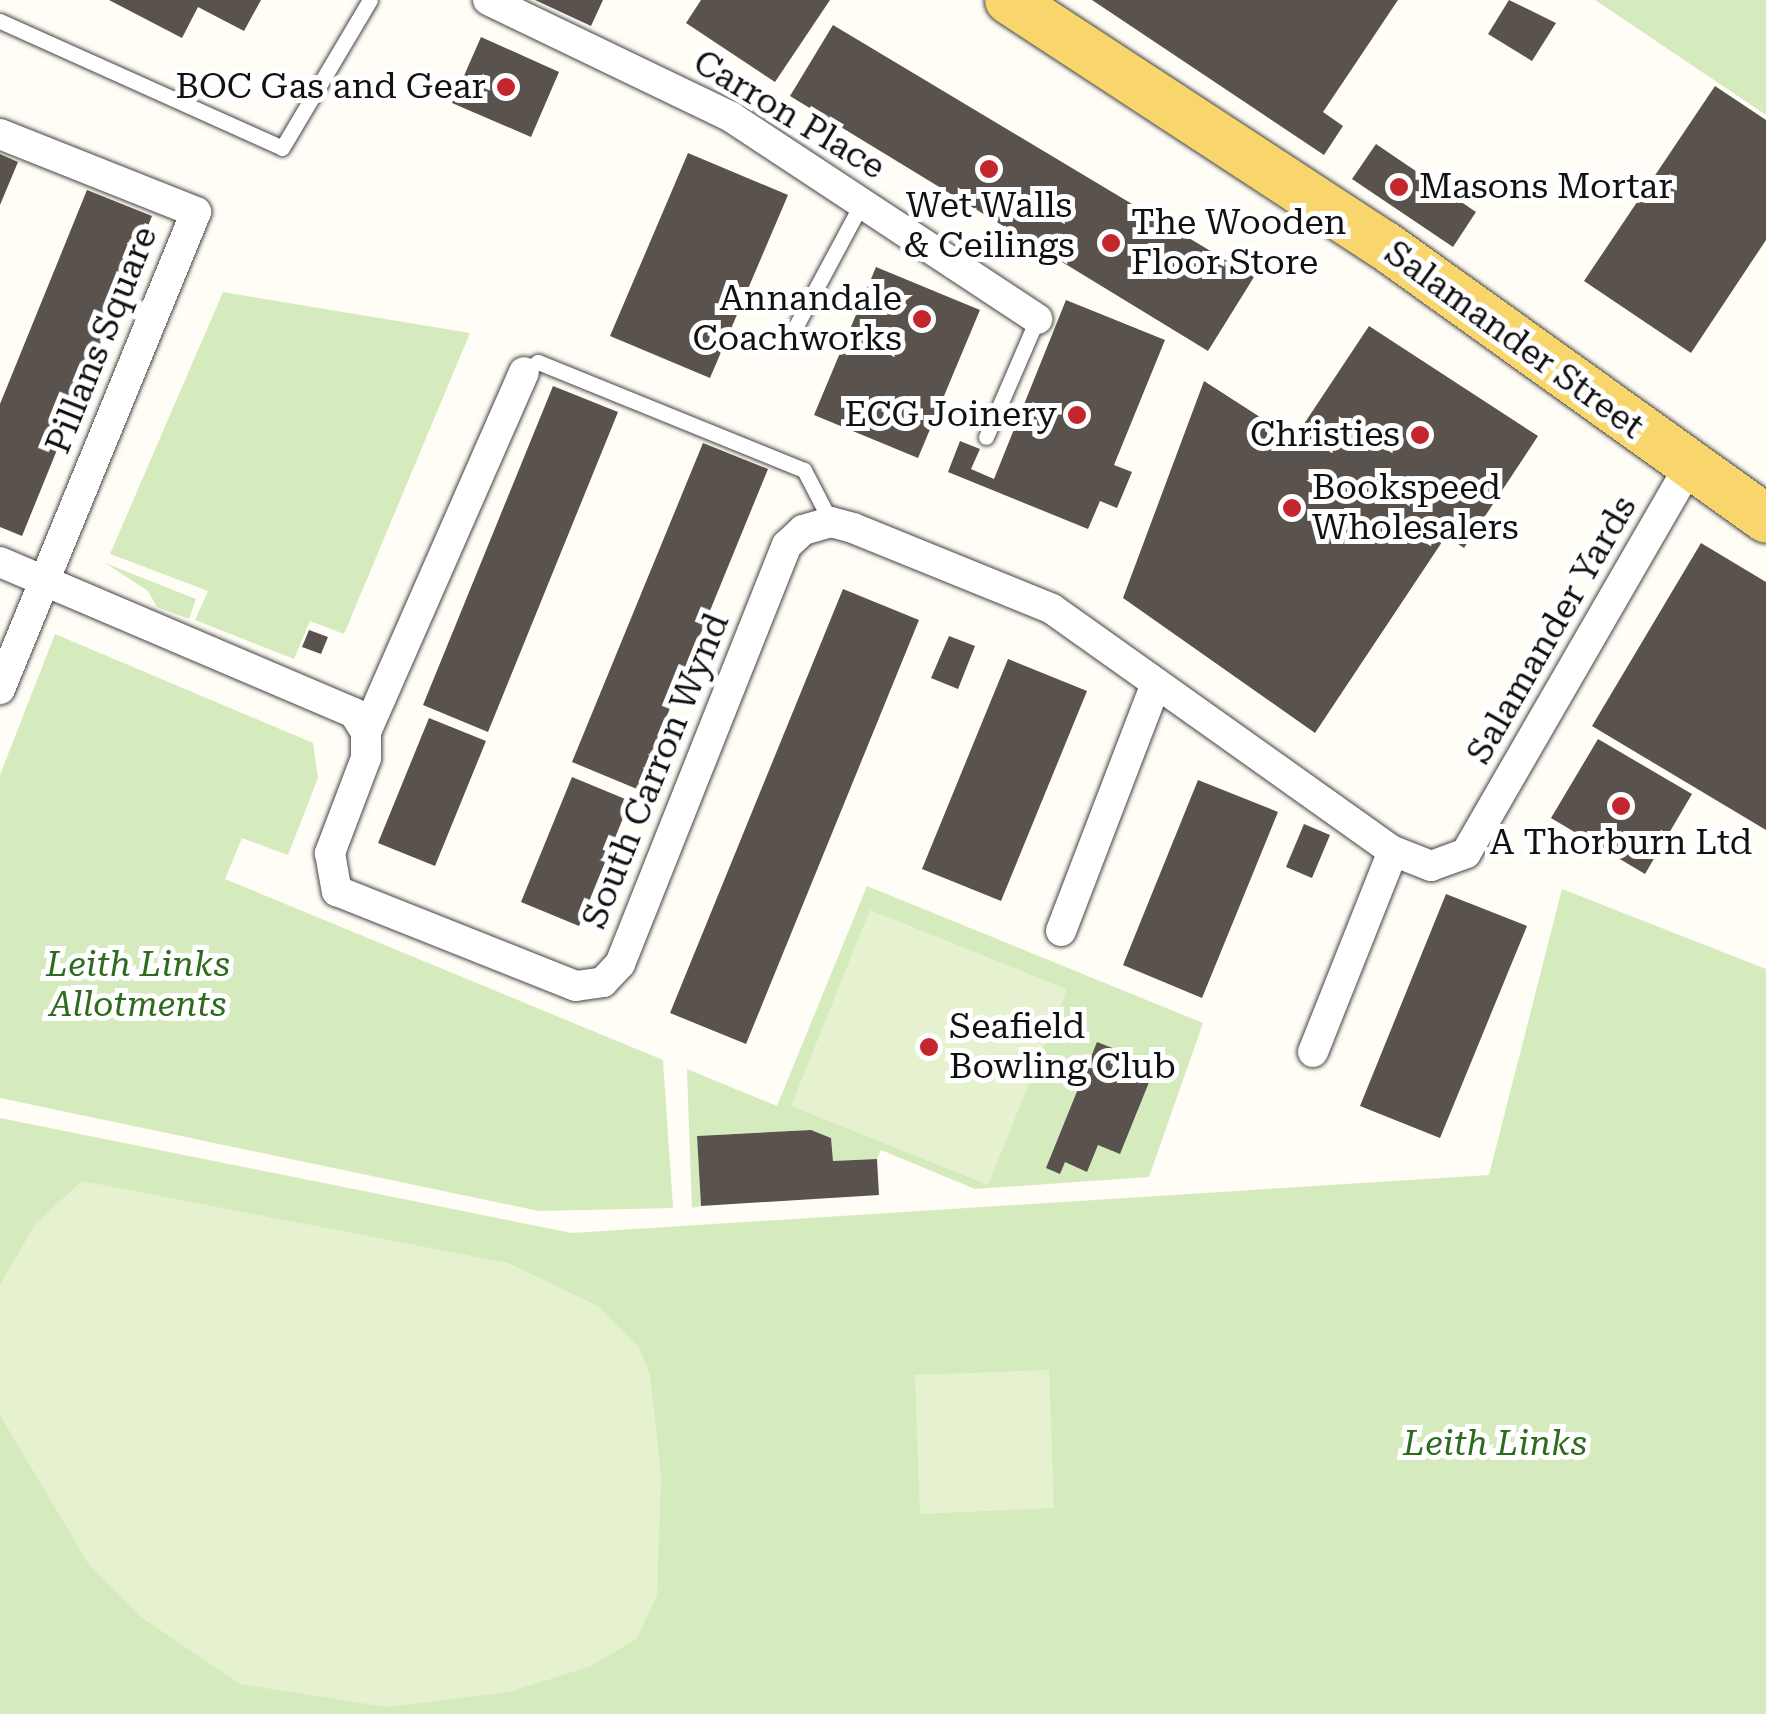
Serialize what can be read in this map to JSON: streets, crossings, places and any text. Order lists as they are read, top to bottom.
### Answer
{
  "streets": {
    "main road": ["Salamander Street"],
    "street": [
      "Carron Place",
      "Pillans Square",
      "Salamander Yards",
      "South Carron Wynd"
    ]
  },
  "crossings": [
    ["Salamander Street", "Salamander Yards"]
  ],
  "parks": ["Leith Links Allotments", "Leith Links"],
  "places": [
    "BOC Gas and Gear",
    "Wet Walls & Ceilings",
    "Masons Mortar",
    "The Wooden Floor Store",
    "Annandale Coachworks",
    "ECG Joinery",
    "Christies",
    "Bookspeed Wholesalers",
    "A Thorburn Ltd",
    "Seafield Bowling Club"
  ]
}
